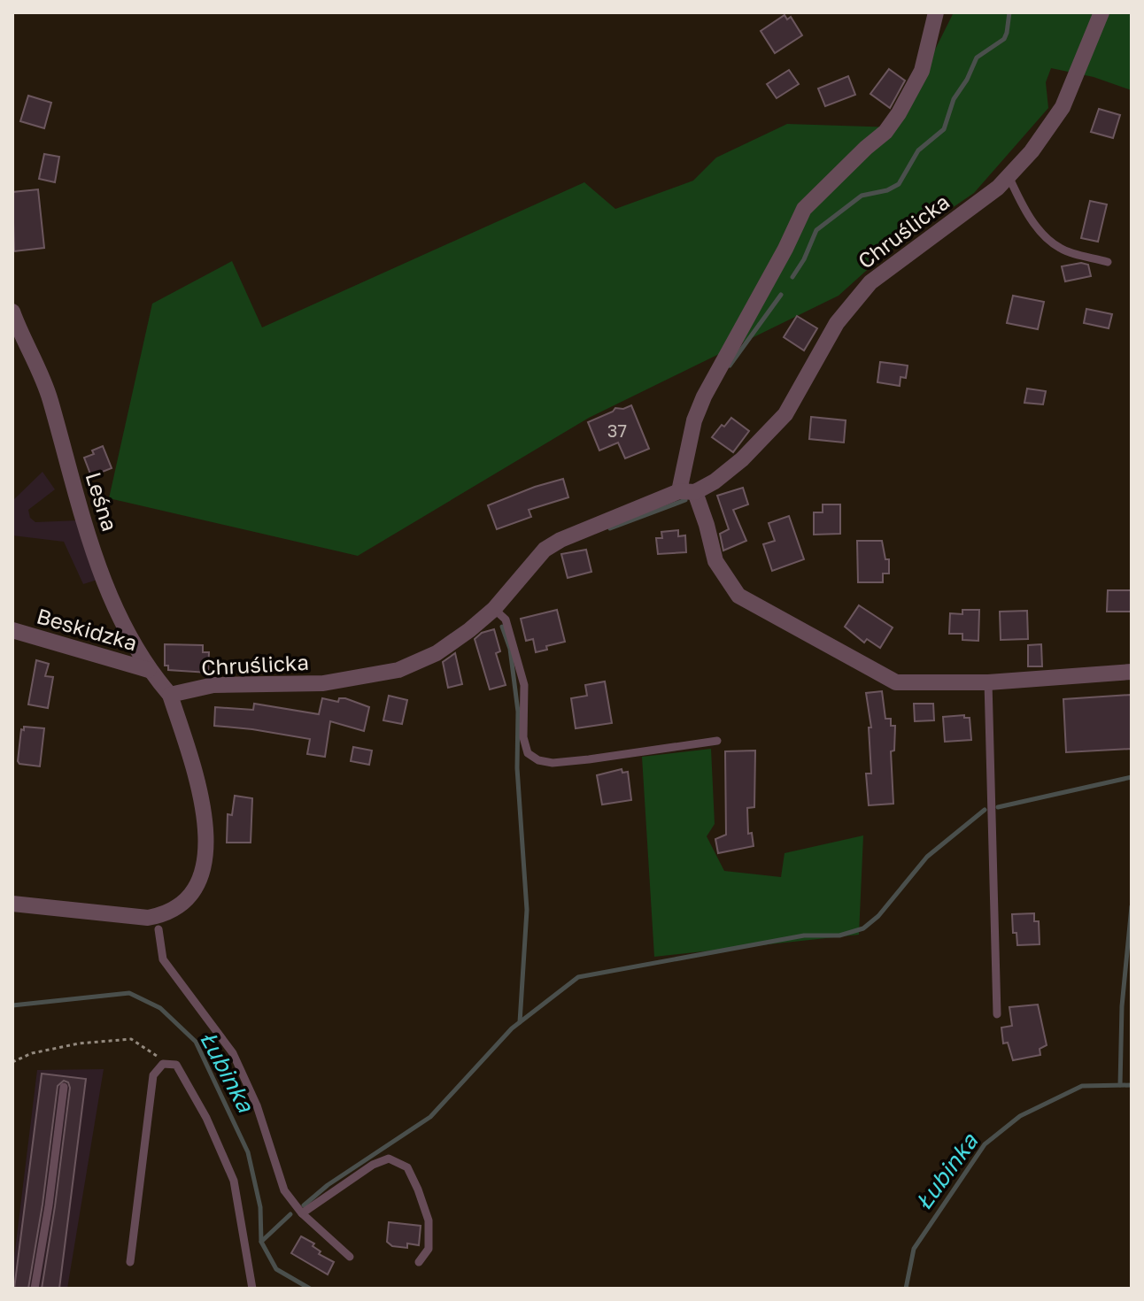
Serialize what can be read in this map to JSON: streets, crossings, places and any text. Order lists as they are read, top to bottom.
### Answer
{
  "streets": {
    "street": ["Chruślicka", "Leśna", "Beskidzka"]
  },
  "crossings": [
    ["Chruślicka", "Leśna"],
    ["Leśna", "Beskidzka"]
  ],
  "water": ["Łubinka"],
  "house_numbers": ["37"]
}
